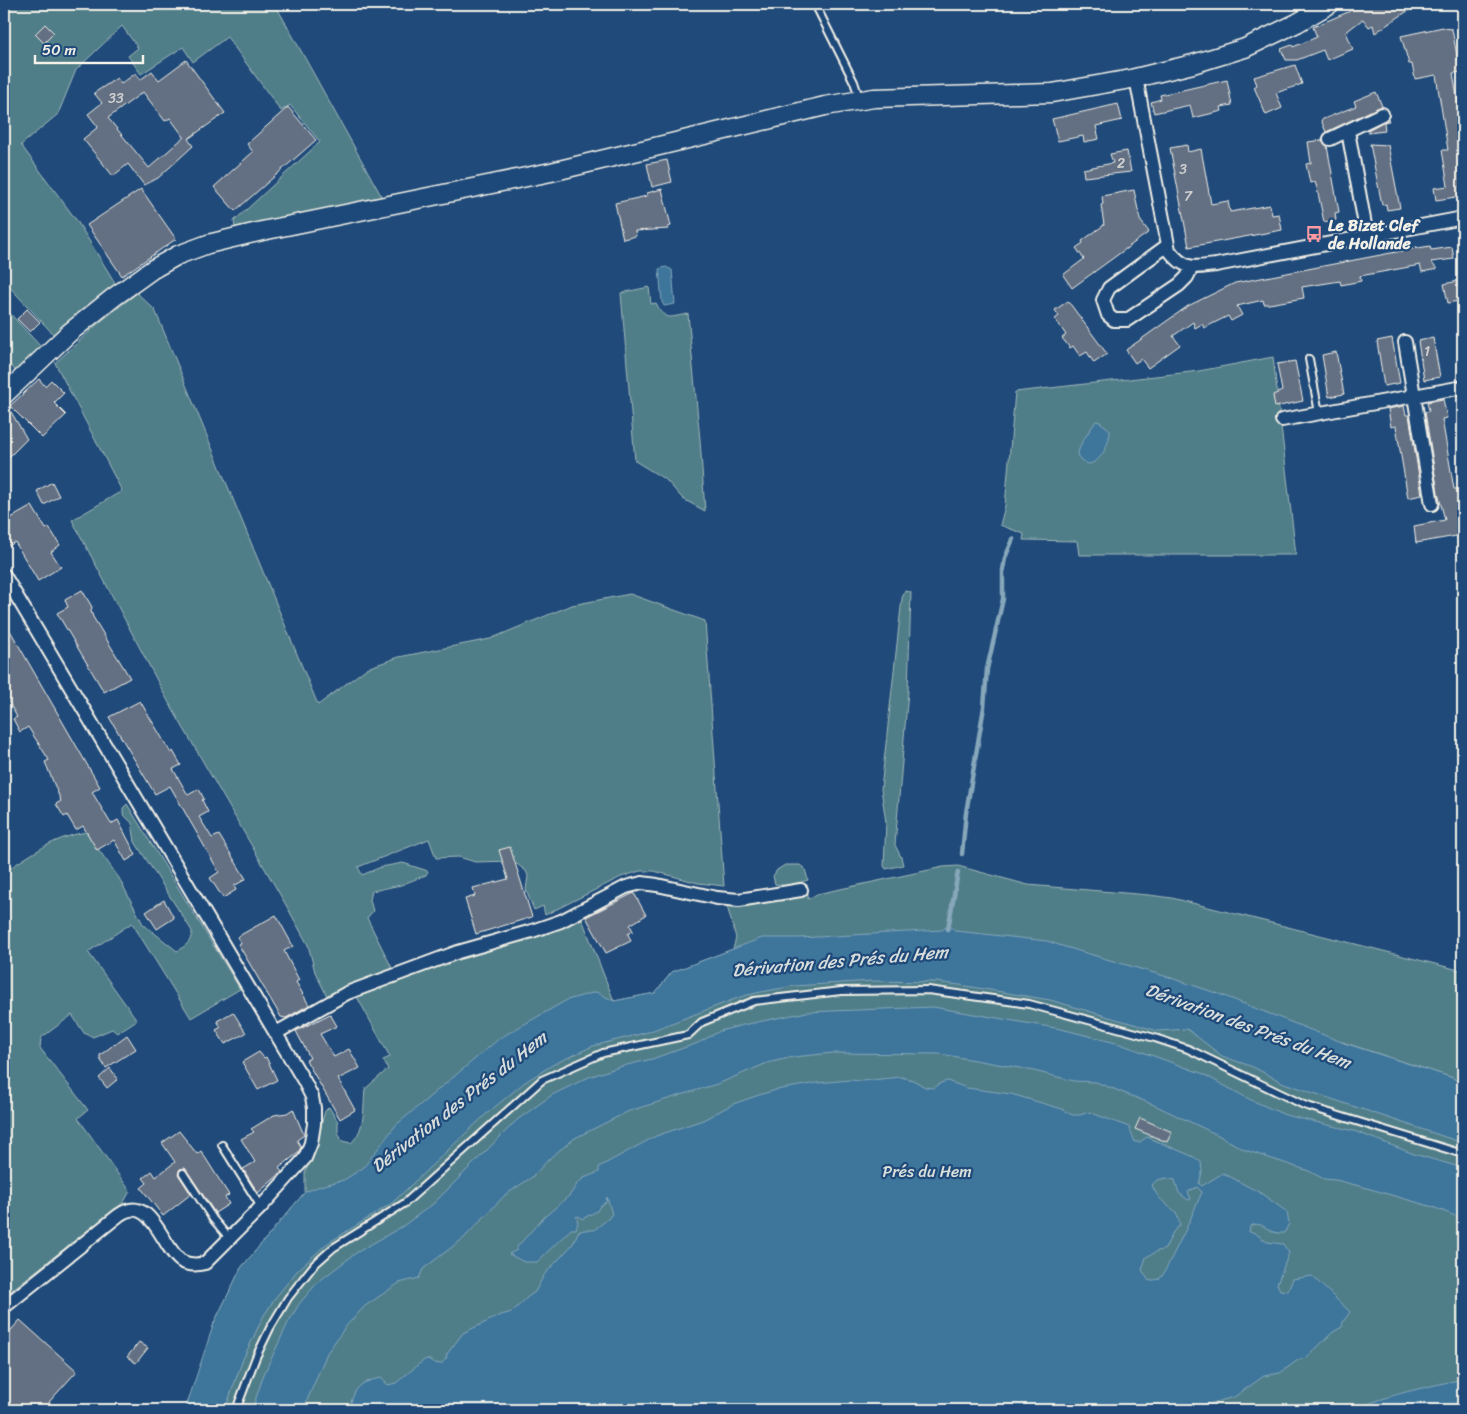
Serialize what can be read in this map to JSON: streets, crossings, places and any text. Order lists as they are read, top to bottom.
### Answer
{
  "water": ["Dérivation des Prés du Hem"],
  "parks": ["Prés du Hem"],
  "places": {
    "bus stop": ["Le Bizet Clef de Hollande"]
  },
  "house_numbers": [
    "33",
    "2",
    "3",
    "7",
    "1"
  ],
  "scale_bar": "50 m"
}
